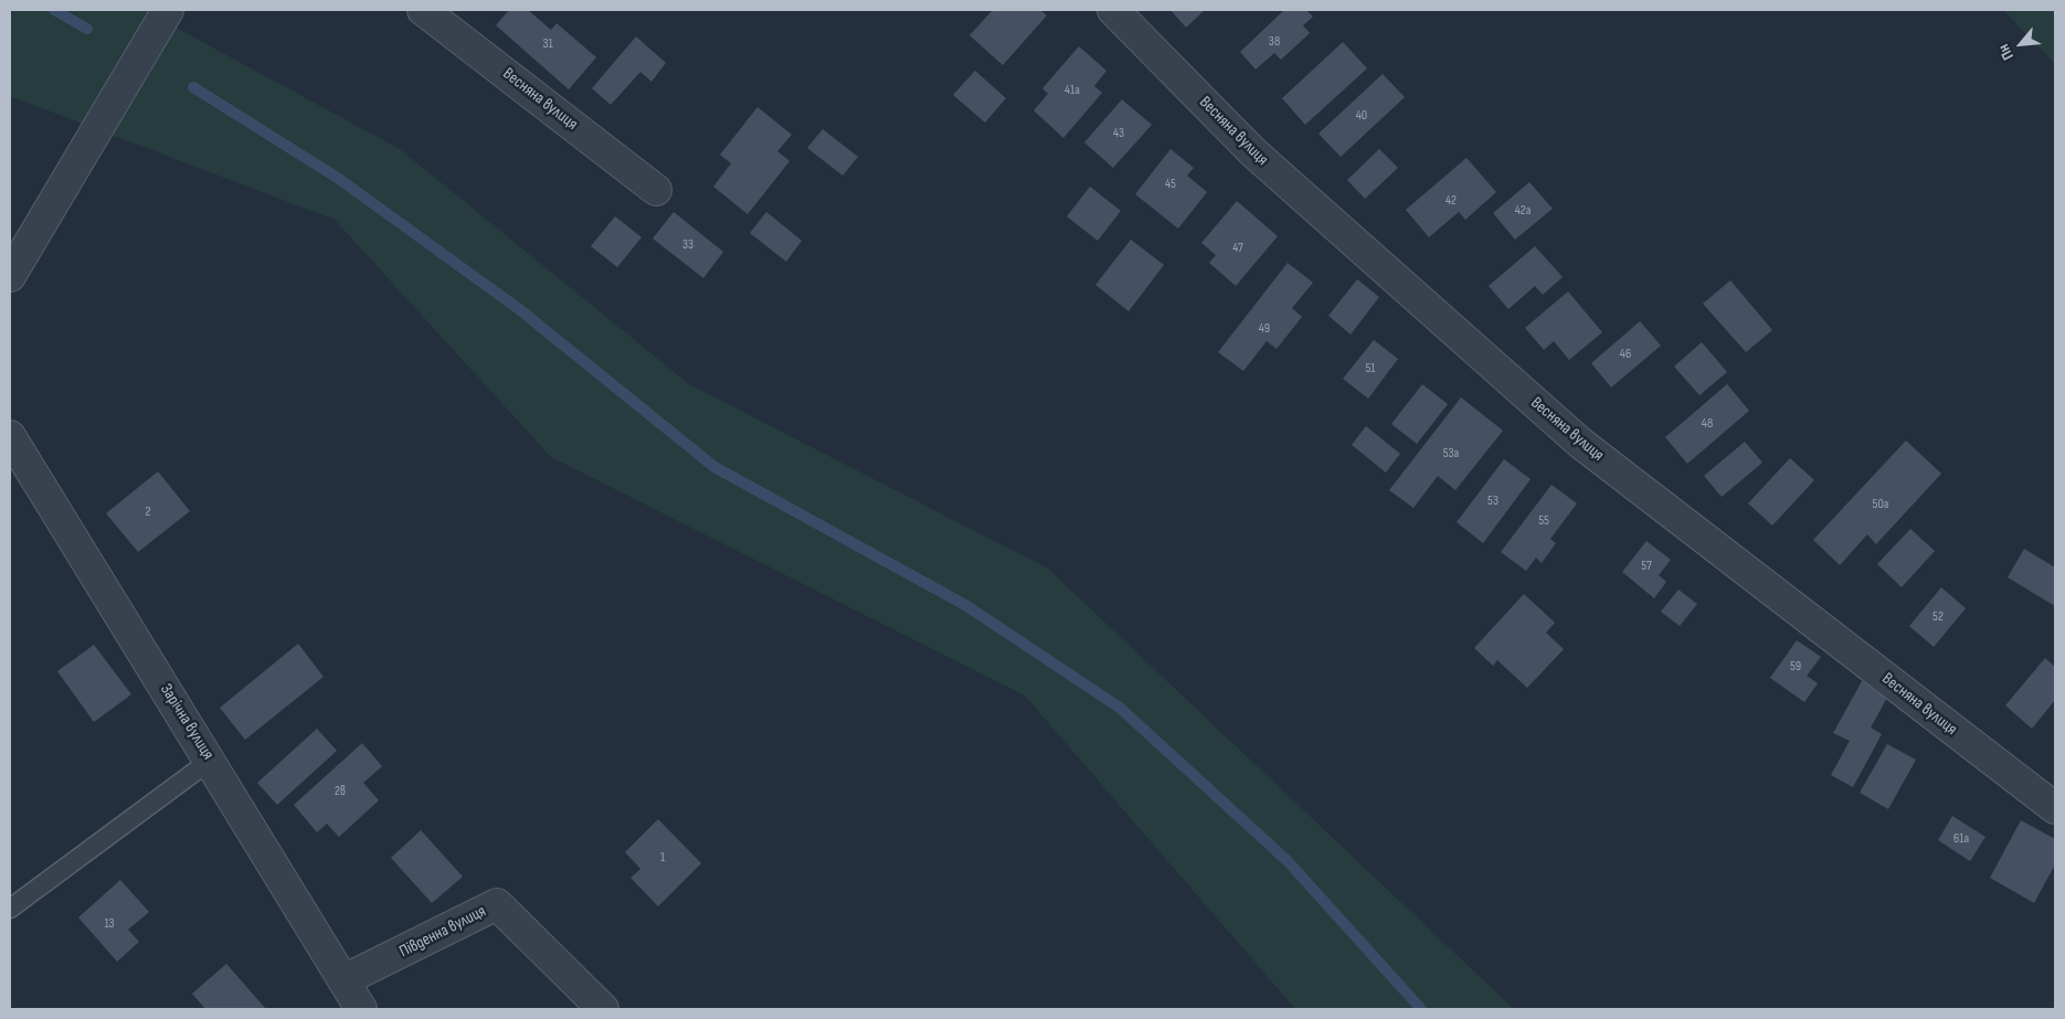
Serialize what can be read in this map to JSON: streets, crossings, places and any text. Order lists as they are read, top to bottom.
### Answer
{
  "streets": {
    "street": ["Весняна вулиця", "Зарічна вулиця", "Південна вулиця"]
  },
  "crossings": [
    ["Зарічна вулиця", "Південна вулиця"]
  ],
  "house_numbers": [
    "38",
    "31",
    "41а",
    "40",
    "43",
    "45",
    "42",
    "42а",
    "33",
    "47",
    "49",
    "46",
    "51",
    "48",
    "53а",
    "53",
    "50а",
    "2",
    "55",
    "57",
    "52",
    "59",
    "2в",
    "61а",
    "1",
    "13"
  ],
  "north": "bottom left"
}
